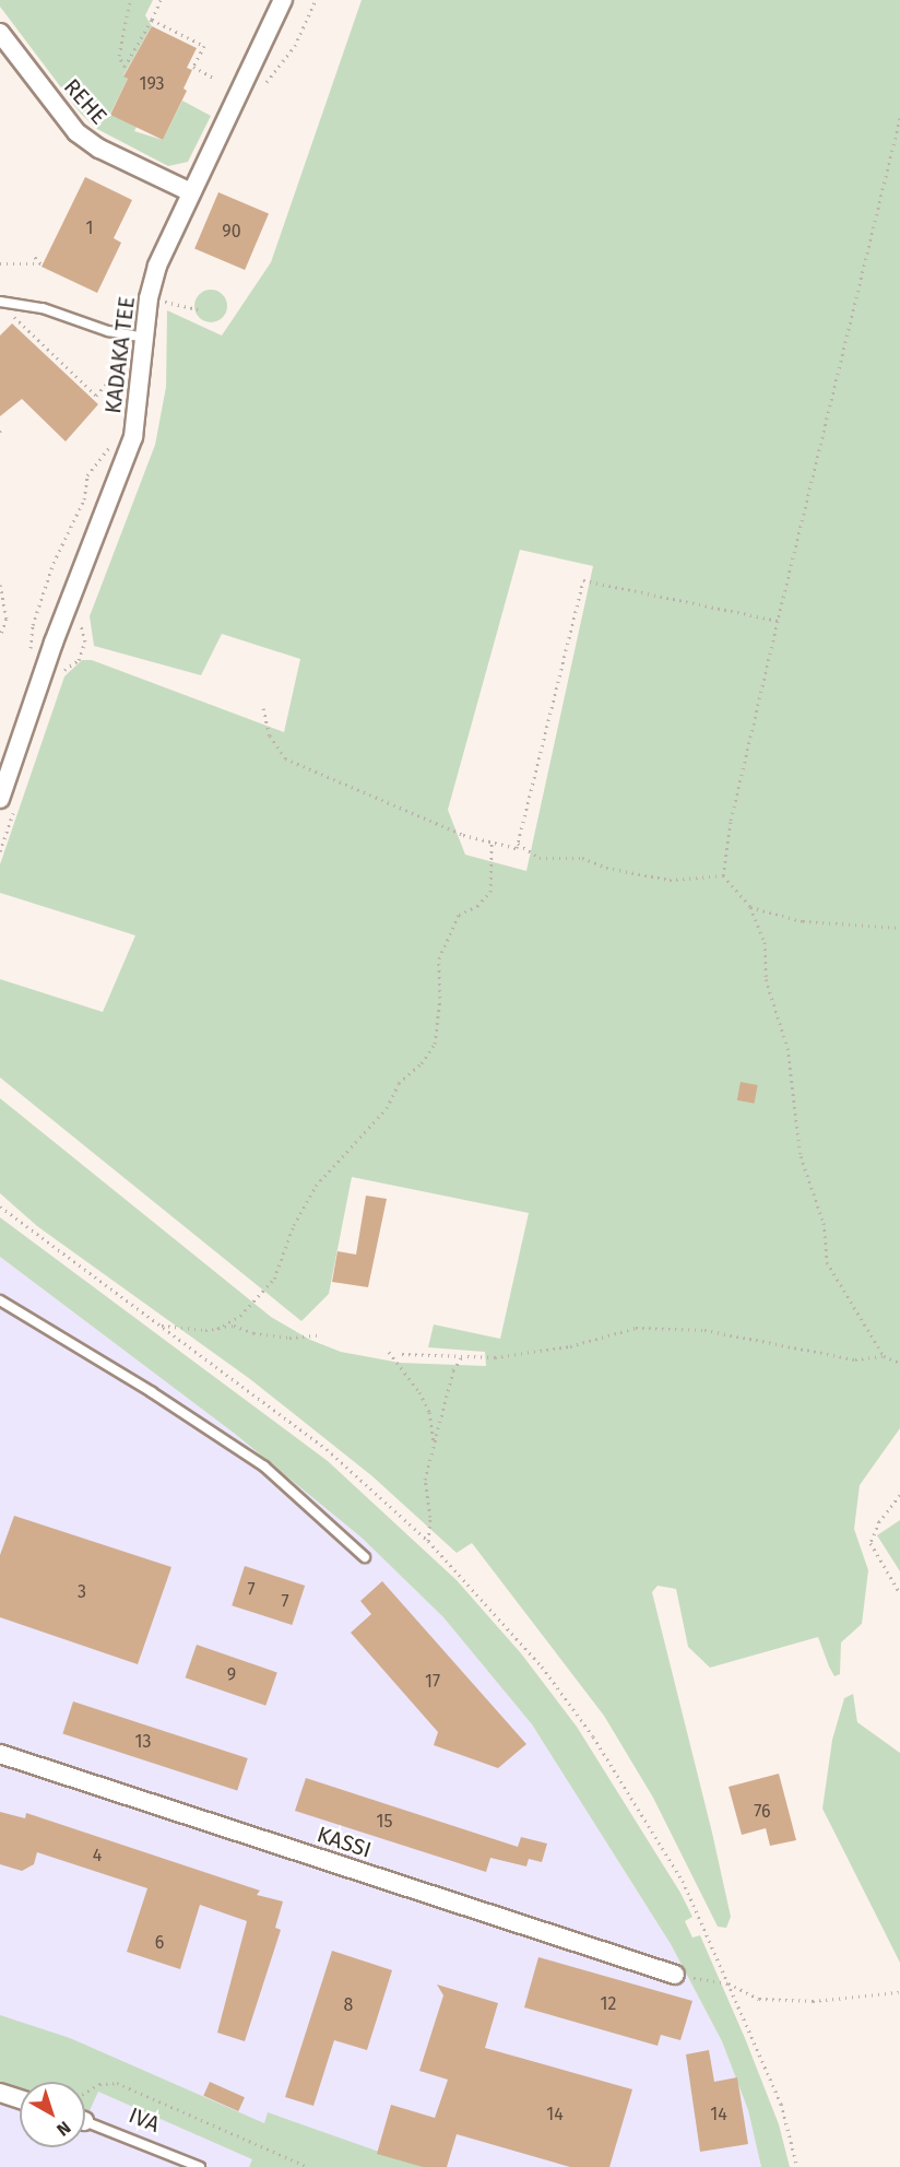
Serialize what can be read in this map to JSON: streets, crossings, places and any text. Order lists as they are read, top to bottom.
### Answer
{
  "streets": {
    "street": ["REHE", "KADAKA TEE", "KASSI"],
    "lane": ["IVA"]
  },
  "crossings": [
    ["REHE", "KADAKA TEE"]
  ],
  "house_numbers": [
    "193",
    "1",
    "90",
    "7",
    "3",
    "7",
    "9",
    "17",
    "13",
    "76",
    "15",
    "4",
    "6",
    "12",
    "8",
    "14",
    "14"
  ],
  "north": "bottom right"
}
